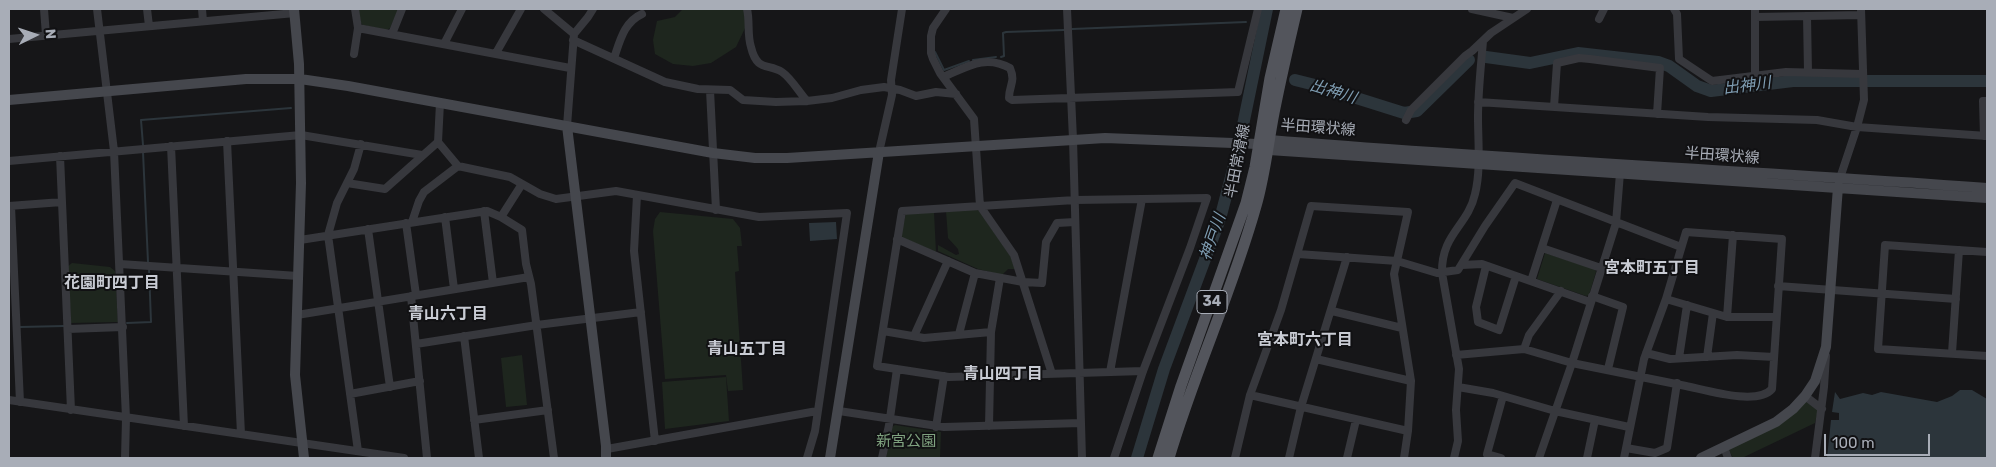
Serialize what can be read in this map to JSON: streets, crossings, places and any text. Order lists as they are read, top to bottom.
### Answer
{
  "streets": {
    "main road": ["半田常滑線", "34"],
    "street": ["半田環状線"]
  },
  "crossings": [
    ["半田環状線", "半田常滑線"]
  ],
  "districts": [
    "宮本町五丁目",
    "花園町四丁目",
    "青山六丁目",
    "宮本町六丁目",
    "青山五丁目",
    "青山四丁目"
  ],
  "water": ["出神川", "神戸川"],
  "parks": ["新宮公園"],
  "scale_bar": "100 m",
  "north": "right"
}
